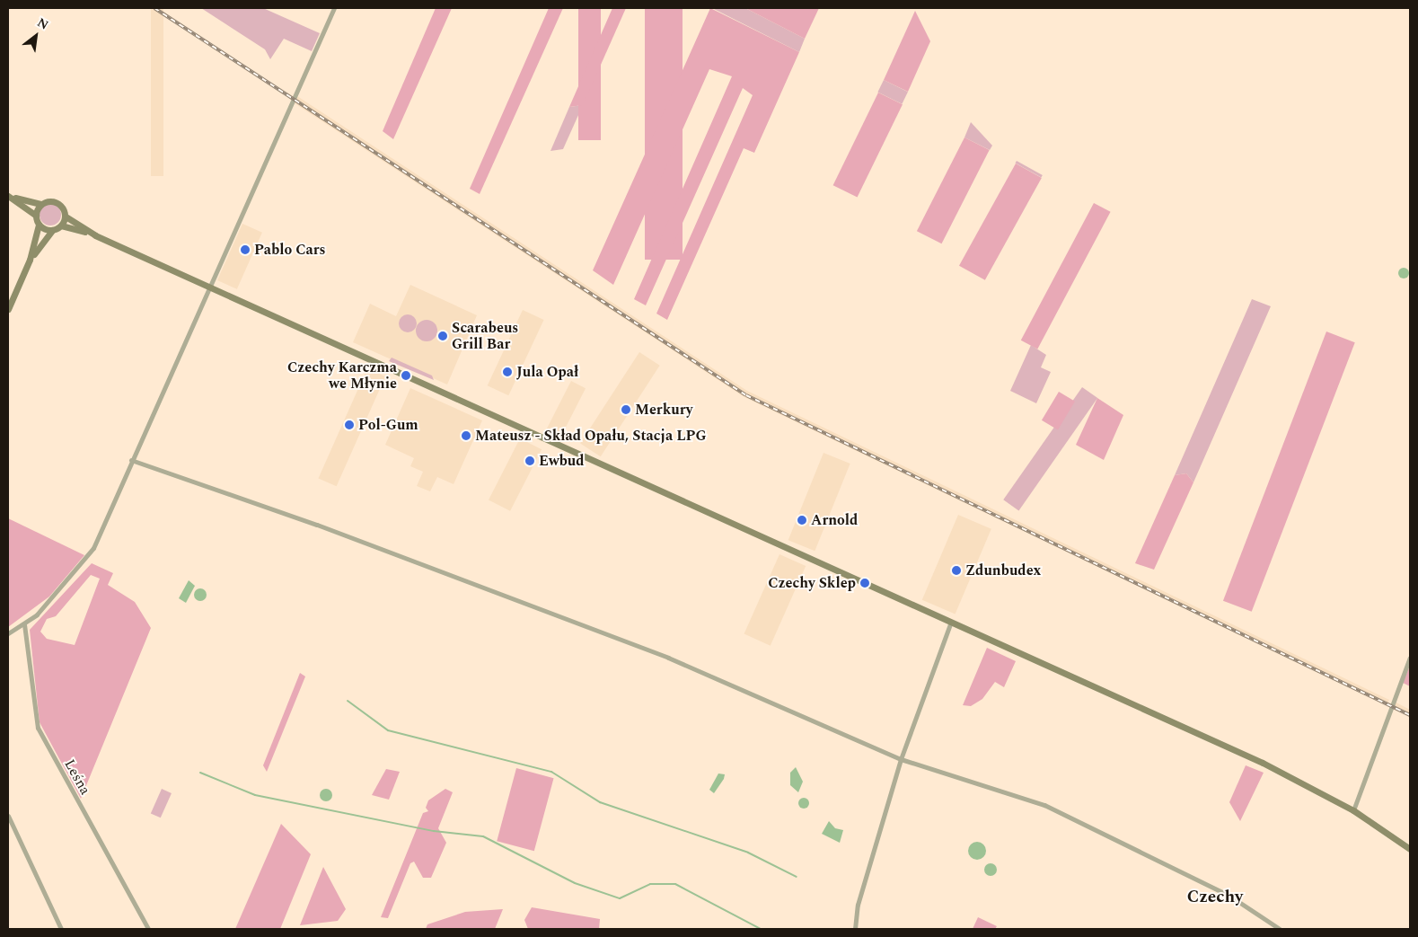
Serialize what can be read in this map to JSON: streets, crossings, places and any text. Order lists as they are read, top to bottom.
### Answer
{
  "streets": {
    "street": ["Leśna"]
  },
  "districts": ["Czechy"],
  "places": [
    "Pablo Cars",
    "Scarabeus Grill Bar",
    "Jula Opał",
    "Czechy Karczma we Młynie",
    "Merkury",
    "Pol-Gum",
    "Mateusz - Skład Opału, Stacja LPG",
    "Ewbud",
    "Arnold",
    "Zdunbudex",
    "Czechy Sklep"
  ],
  "north": "top right"
}
